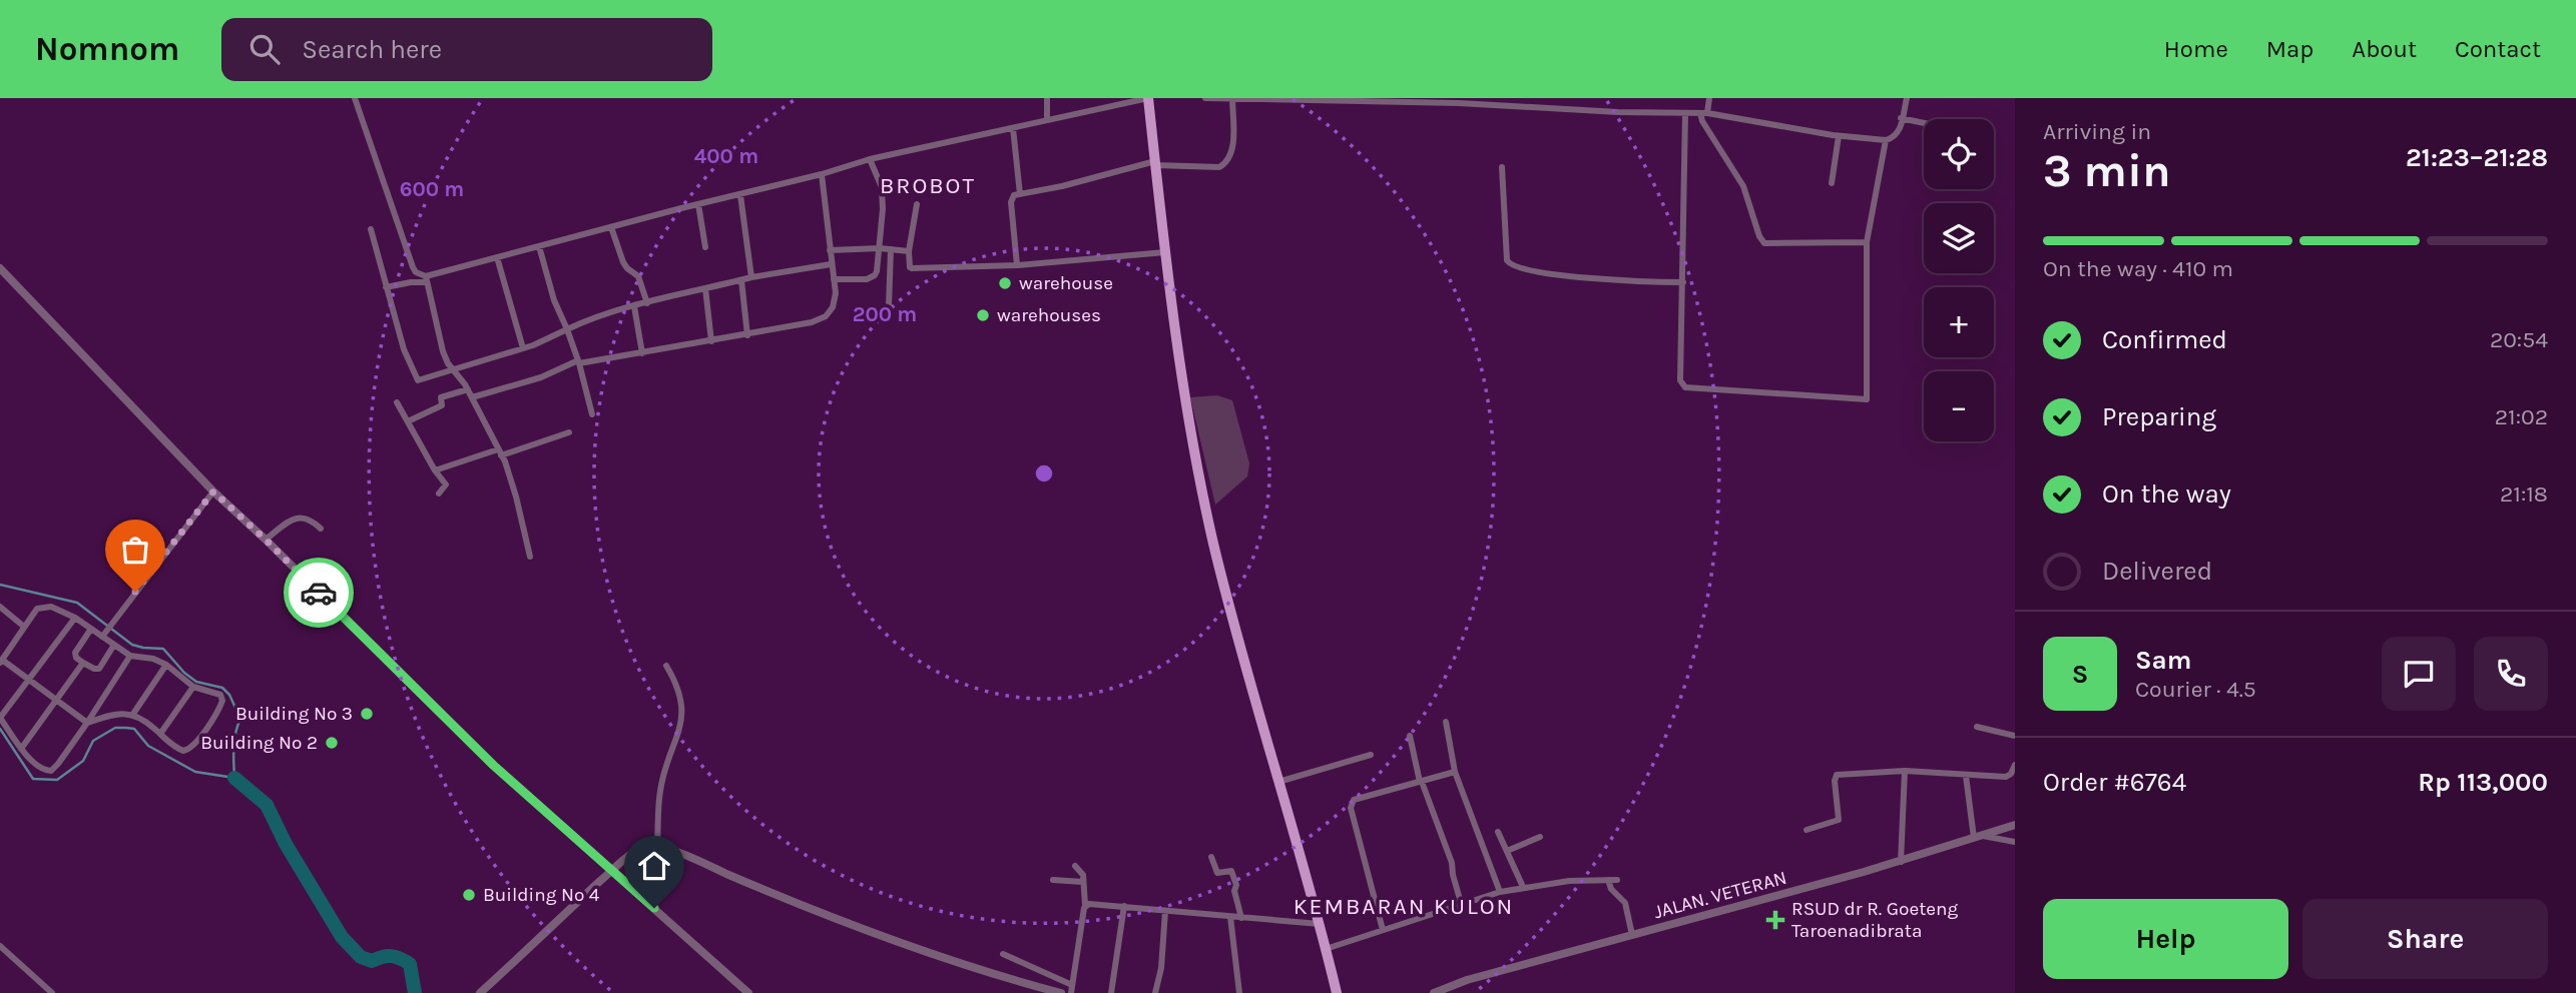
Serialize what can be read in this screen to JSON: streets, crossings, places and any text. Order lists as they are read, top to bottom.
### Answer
{
  "streets": {
    "street": ["JALAN. VETERAN"]
  },
  "districts": ["BROBOT", "KEMBARAN KULON"],
  "places": {
    "other": [
      "warehouse",
      "warehouses",
      "Building No 3",
      "Building No 2",
      "Building No 4"
    ],
    "health": ["RSUD dr R. Goeteng Taroenadibrata"]
  },
  "page": {
    "header": "Nomnom",
    "search": "Search here",
    "nav": [
      "Home",
      "Map",
      "About",
      "Contact"
    ],
    "heading": ["3 min", "Arriving in", "21:23–21:28"],
    "panel": [
      "Sam",
      "Courier · 4.5",
      "Order #6764",
      "Rp 113,000"
    ],
    "map_buttons": ["+", "−"],
    "bar": "On the way · 410 m",
    "list": [
      ["Confirmed", "20:54"],
      ["Preparing", "21:02"],
      ["On the way", "21:18"],
      "Delivered"
    ],
    "round": "S",
    "buttons": ["Help", "Share"]
  },
  "rings": ["400 m", "600 m", "200 m"]
}
